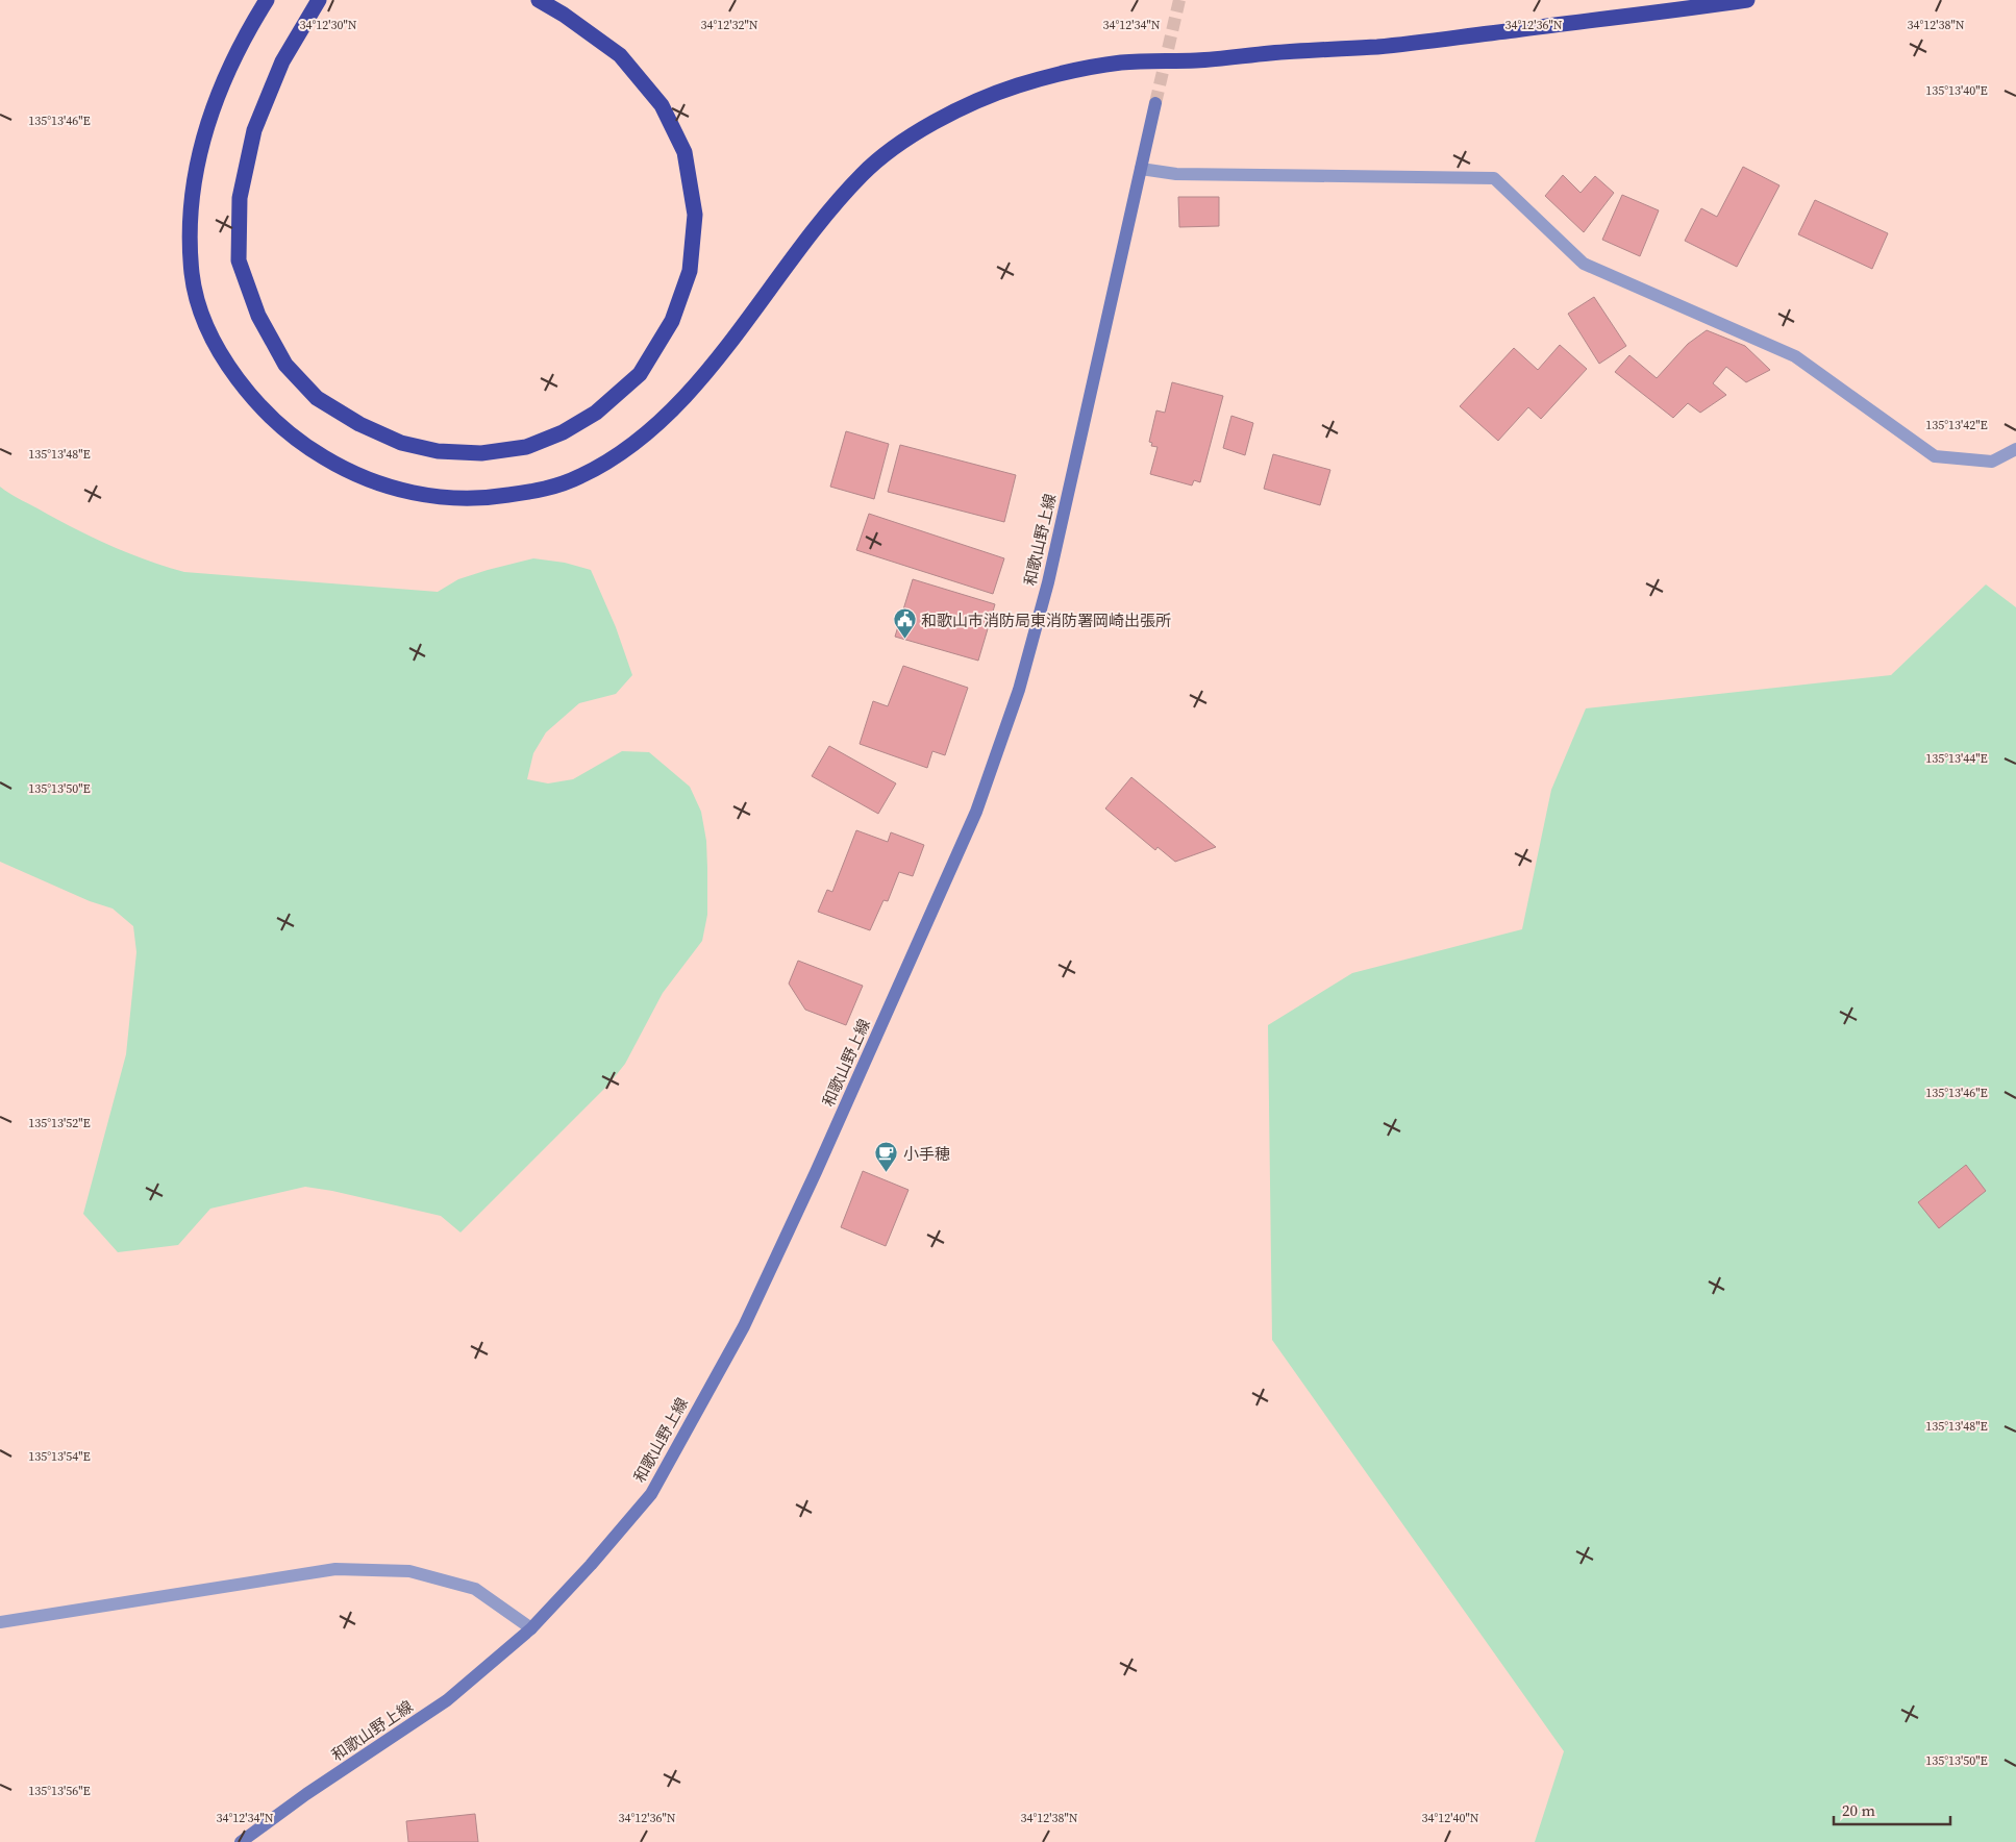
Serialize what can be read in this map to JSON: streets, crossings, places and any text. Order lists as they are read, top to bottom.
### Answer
{
  "streets": {
    "main road": ["和歌山野上線"]
  },
  "places": {
    "public building": ["和歌山市消防局東消防署岡崎出張所"],
    "cafe": ["小手穂"]
  },
  "scale_bar": "20 m",
  "coordinates": [
    "34°12'30\"N",
    "34°12'32\"N",
    "34°12'34\"N",
    "34°12'36\"N",
    "34°12'38\"N",
    "135°13'40\"E",
    "135°13'46\"E",
    "135°13'42\"E",
    "135°13'48\"E",
    "135°13'44\"E",
    "135°13'50\"E",
    "135°13'52\"E",
    "135°13'54\"E",
    "135°13'56\"E",
    "34°12'40\"N"
  ]
}
